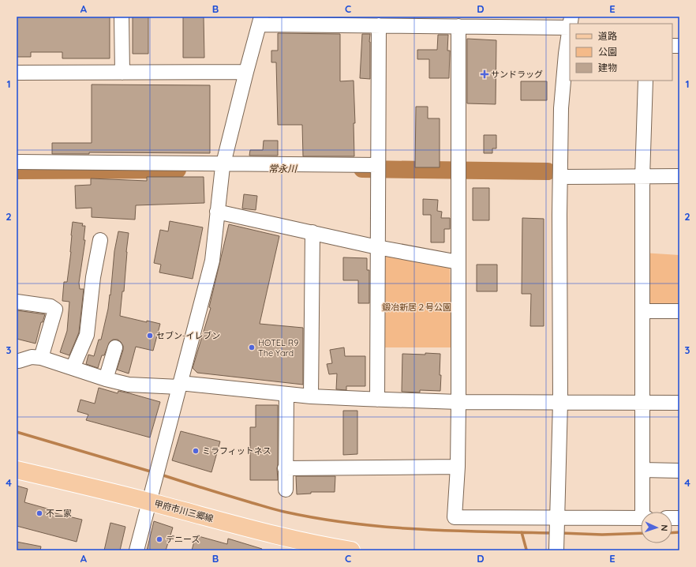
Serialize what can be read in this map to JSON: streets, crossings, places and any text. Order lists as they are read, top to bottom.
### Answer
{
  "streets": {
    "main road": ["甲府市川三郷線"]
  },
  "water": ["常永川"],
  "parks": ["鍛冶新居２号公園"],
  "places": {
    "health": ["サンドラッグ"],
    "other": [
      "セブン-イレブン",
      "HOTEL R9 The Yard",
      "ミラフィットネス",
      "不二家",
      "デニーズ"
    ]
  },
  "legend": ["道路", "公園", "建物"],
  "north": "right",
  "grid": {
    "columns": [
      "A",
      "B",
      "C",
      "D",
      "E"
    ],
    "rows": [
      "1",
      "2",
      "3",
      "4"
    ]
  }
}
